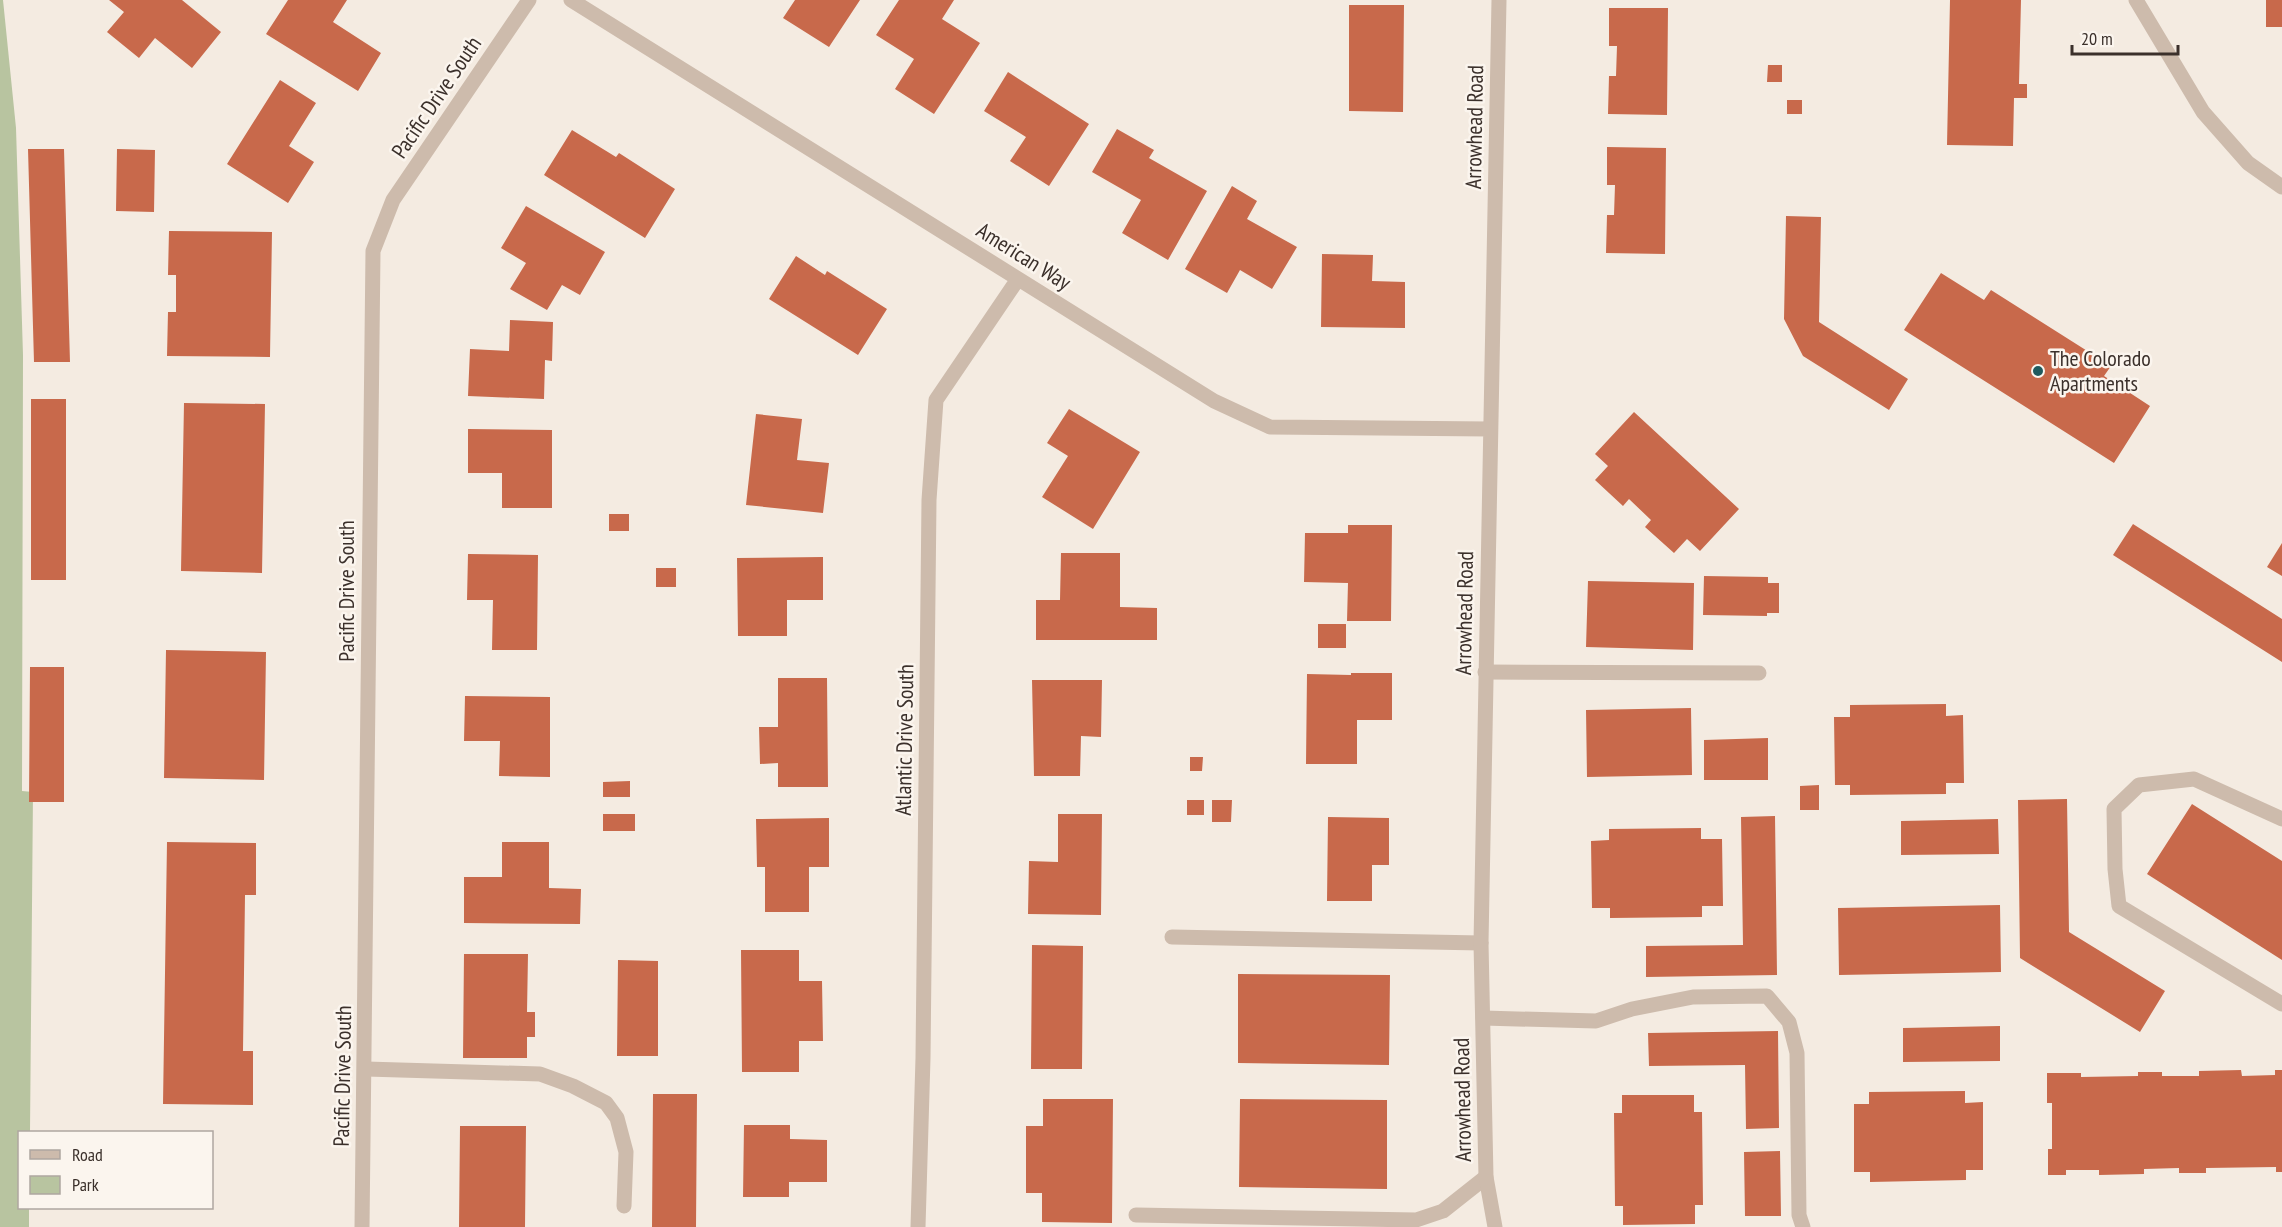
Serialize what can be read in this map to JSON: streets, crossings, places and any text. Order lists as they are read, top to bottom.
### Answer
{
  "streets": {
    "street": [
      "Pacific Drive South",
      "Arrowhead Road",
      "American Way",
      "Atlantic Drive South"
    ]
  },
  "crossings": [
    ["Arrowhead Road", "American Way"],
    ["American Way", "Atlantic Drive South"]
  ],
  "places": ["The Colorado Apartments"],
  "legend": ["Road", "Park"],
  "scale_bar": "20 m"
}
